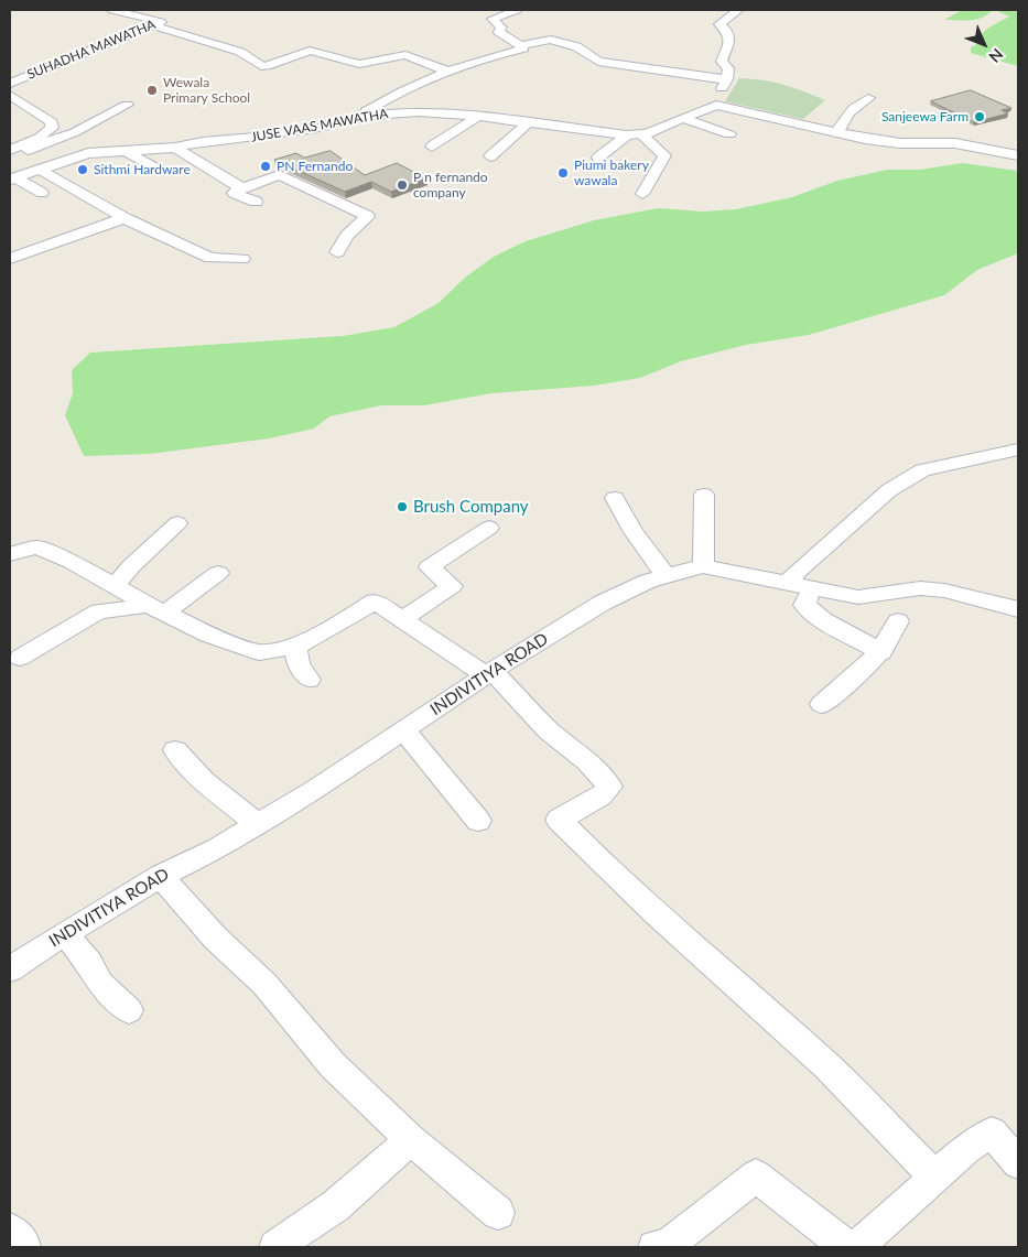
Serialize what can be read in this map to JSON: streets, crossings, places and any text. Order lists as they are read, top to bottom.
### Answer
{
  "streets": {
    "street": ["SUHADHA MAWATHA", "JUSE VAAS MAWATHA", "INDIVITIYA ROAD"]
  },
  "places": [
    "Wewala Primary School",
    "Sanjeewa Farm",
    "PN Fernando",
    "Sithmi Hardware",
    "Piumi bakery wawala",
    "P n fernando company",
    "Brush Company"
  ],
  "north": "bottom right"
}
